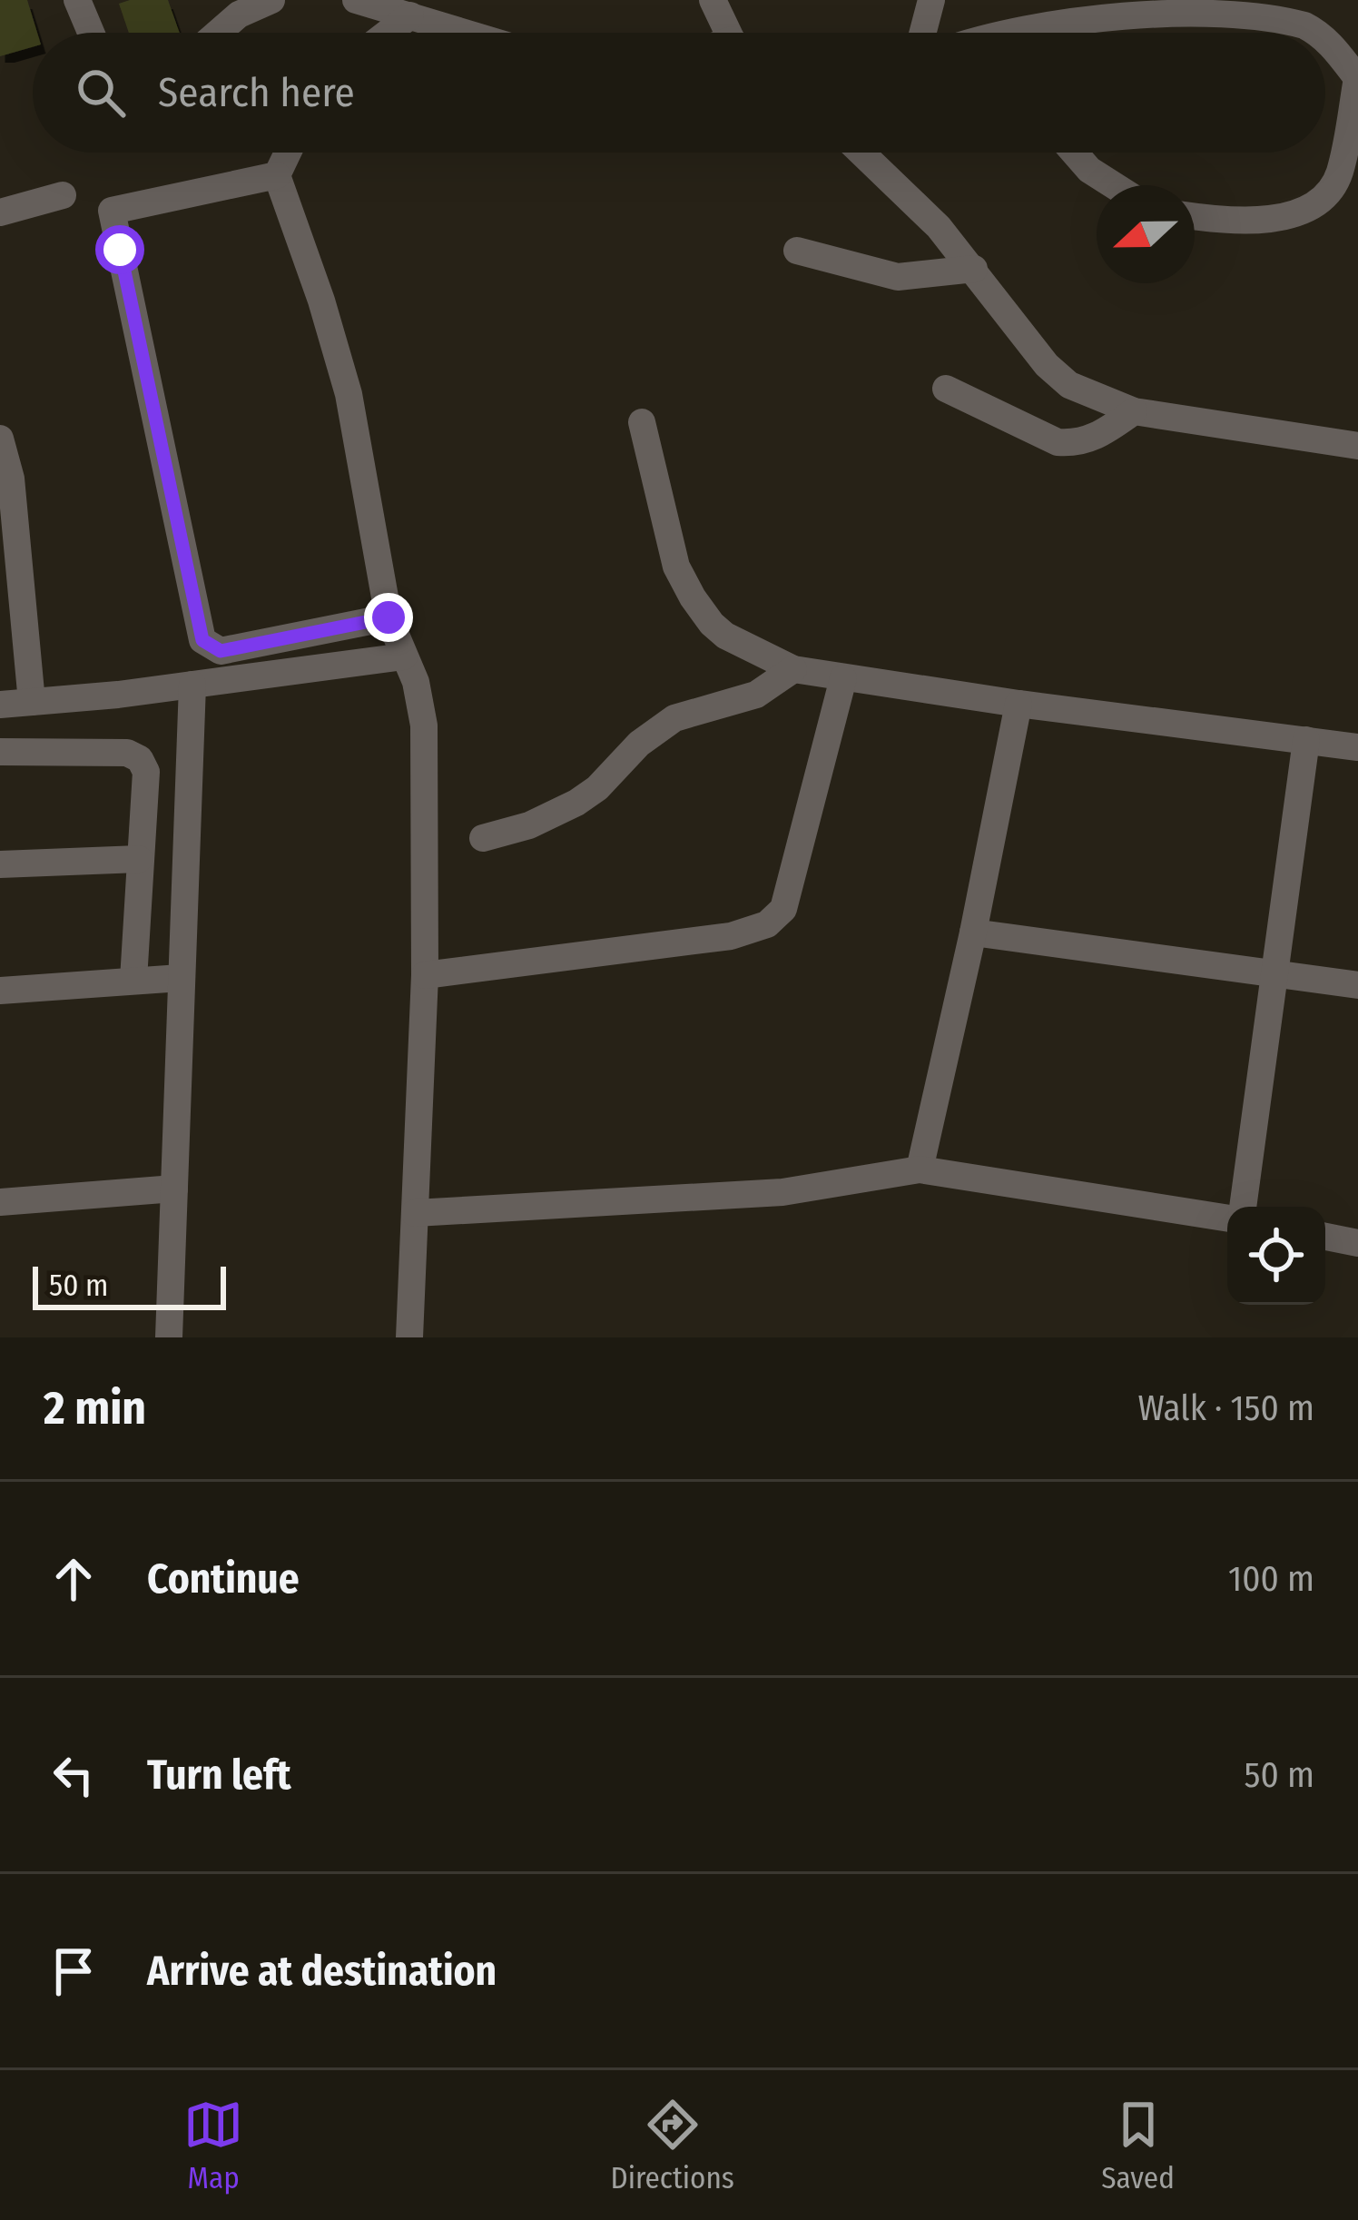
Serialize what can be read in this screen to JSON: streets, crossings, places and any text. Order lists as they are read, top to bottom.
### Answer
{
  "scale_bar": "50 m",
  "north": "left",
  "page": {
    "search": "Search here",
    "scale": "50 m",
    "heading": ["2 min", "Walk · 150 m"],
    "list": [
      ["Continue", "100 m"],
      ["Turn left", "50 m"],
      "Arrive at destination"
    ],
    "nav": ["Map", "Directions", "Saved"]
  }
}
